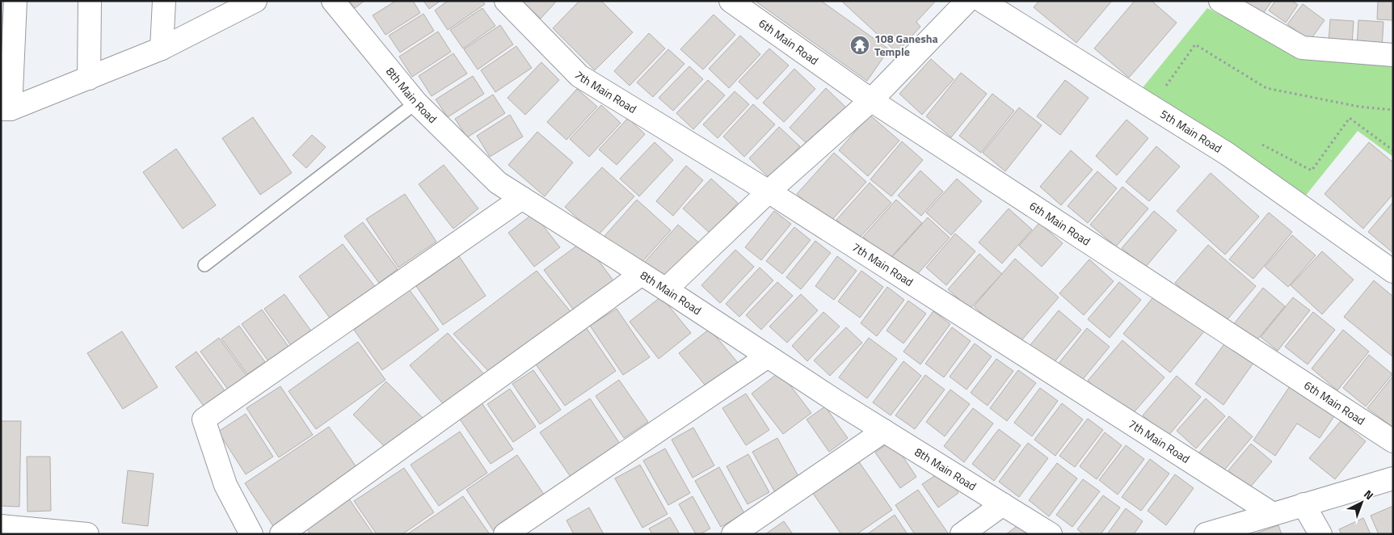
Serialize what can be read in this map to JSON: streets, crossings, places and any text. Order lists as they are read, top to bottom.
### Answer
{
  "streets": {
    "street": [
      "6th Main Road",
      "7th Main Road",
      "8th Main Road",
      "5th Main Road"
    ]
  },
  "places": {
    "temple": ["108 Ganesha Temple"]
  },
  "north": "top right"
}
